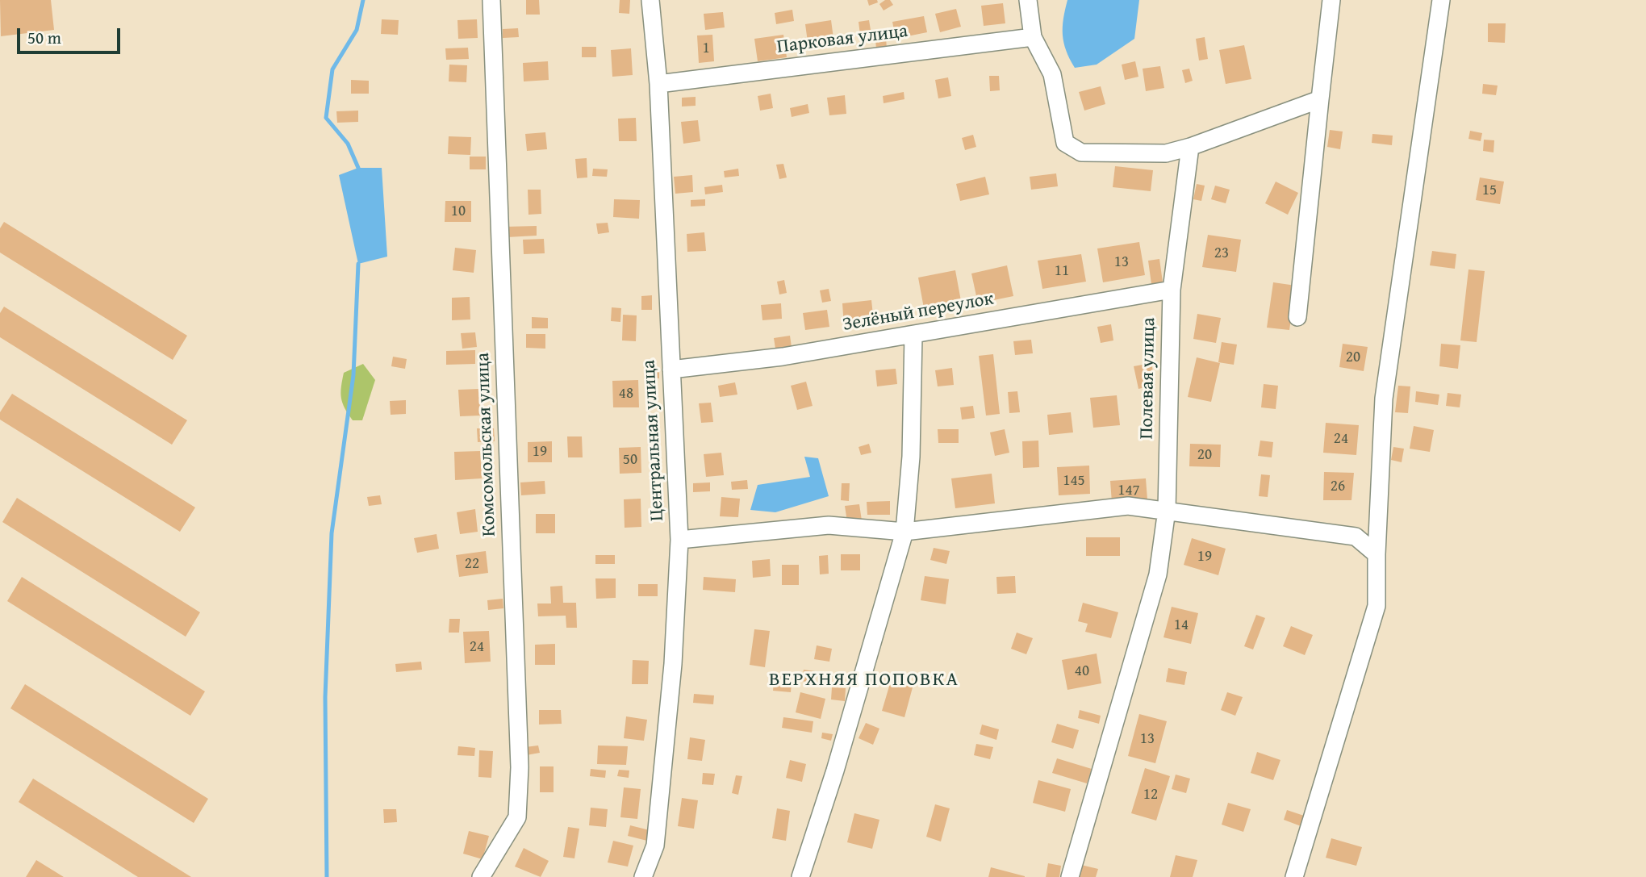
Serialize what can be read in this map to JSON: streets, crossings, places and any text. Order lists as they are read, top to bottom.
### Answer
{
  "streets": {
    "street": [
      "Парковая улица",
      "Зелёный переулок",
      "Полевая улица",
      "Центральная улица",
      "Комсомольская улица"
    ]
  },
  "crossings": [
    ["Парковая улица", "Центральная улица"],
    ["Зелёный переулок", "Полевая улица"],
    ["Зелёный переулок", "Центральная улица"]
  ],
  "districts": ["ВЕРХНЯЯ ПОПОВКА"],
  "house_numbers": [
    "1",
    "15",
    "10",
    "23",
    "13",
    "11",
    "20",
    "48",
    "24",
    "19",
    "20",
    "50",
    "145",
    "26",
    "147",
    "19",
    "22",
    "14",
    "24",
    "40",
    "13",
    "12"
  ],
  "scale_bar": "50 m"
}
